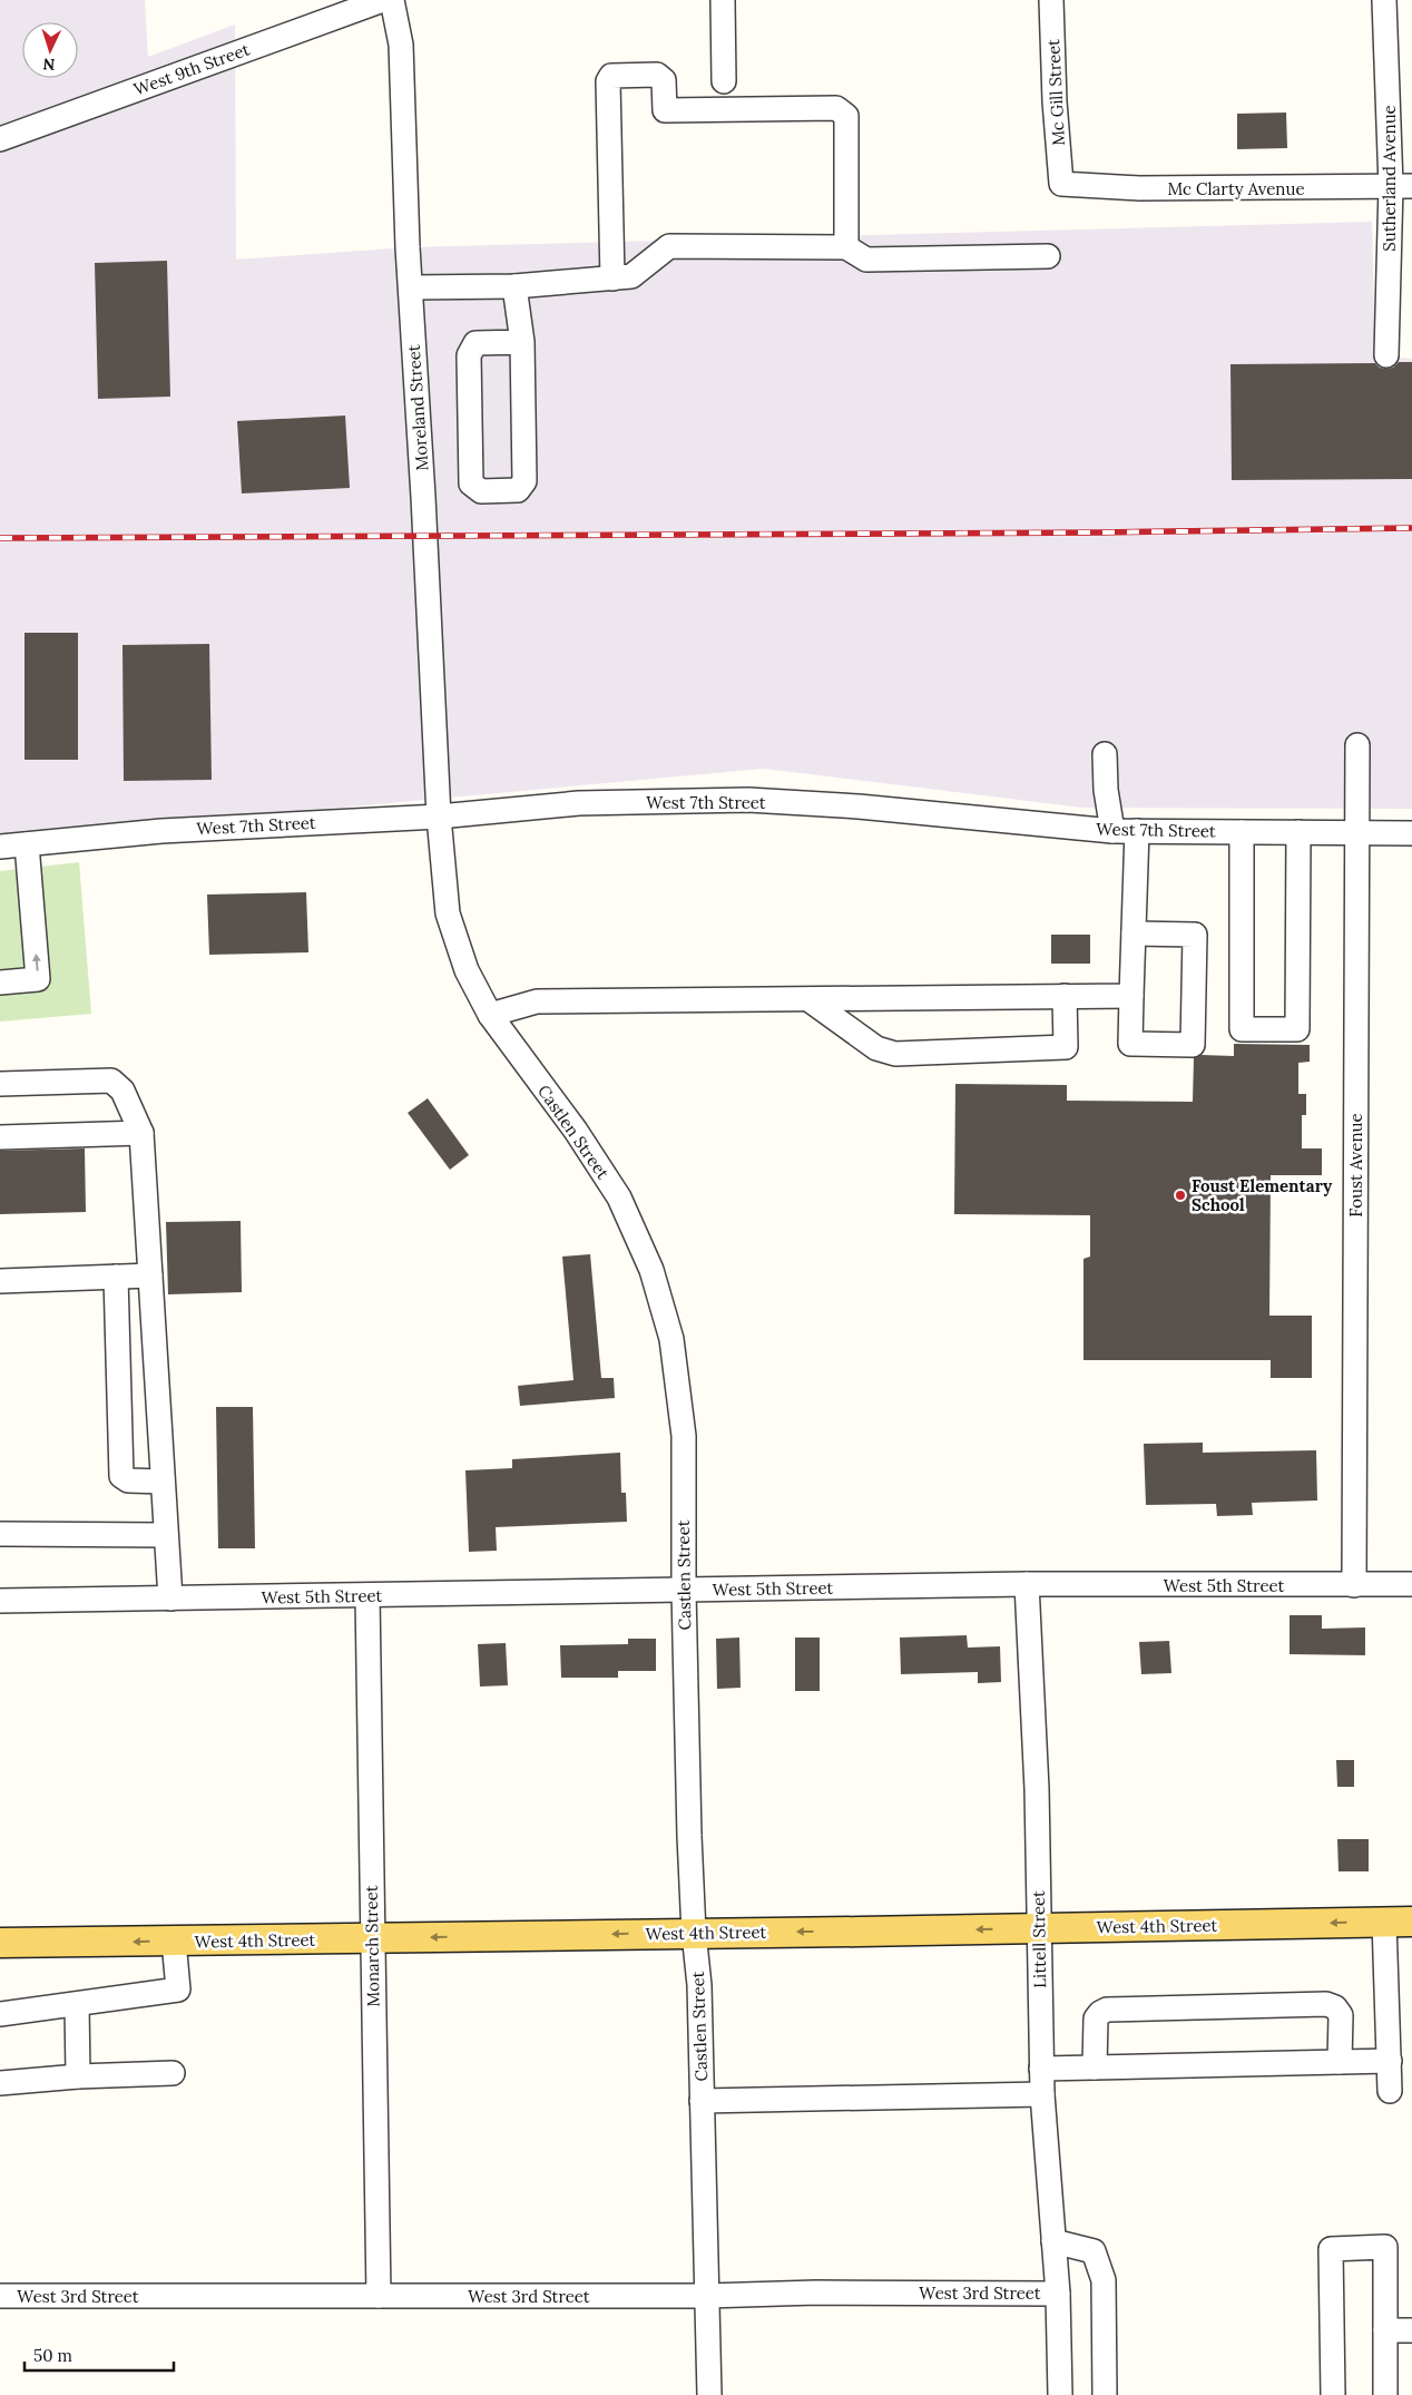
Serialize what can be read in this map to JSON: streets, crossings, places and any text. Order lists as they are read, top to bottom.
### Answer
{
  "streets": {
    "main road": ["West 4th Street"],
    "street": [
      "West 9th Street",
      "Mc Gill Street",
      "Sutherland Avenue",
      "Mc Clarty Avenue",
      "Moreland Street",
      "West 7th Street",
      "Castlen Street",
      "Foust Avenue",
      "West 5th Street",
      "Littell Street",
      "Monarch Street",
      "West 3rd Street"
    ]
  },
  "crossings": [
    ["Mc Gill Street", "Mc Clarty Avenue"],
    ["Sutherland Avenue", "Mc Clarty Avenue"],
    ["Moreland Street", "West 7th Street"],
    ["Moreland Street", "Castlen Street"],
    ["West 7th Street", "Castlen Street"],
    ["West 7th Street", "Foust Avenue"],
    ["Castlen Street", "West 5th Street"],
    ["Castlen Street", "West 4th Street"],
    ["Castlen Street", "West 3rd Street"],
    ["Foust Avenue", "West 5th Street"],
    ["West 5th Street", "Littell Street"],
    ["West 5th Street", "Monarch Street"],
    ["West 4th Street", "Littell Street"],
    ["West 4th Street", "Monarch Street"],
    ["Littell Street", "West 3rd Street"],
    ["Monarch Street", "West 3rd Street"]
  ],
  "one_way": ["West 4th Street"],
  "places": ["Foust Elementary School"],
  "scale_bar": "50 m",
  "north": "bottom"
}
